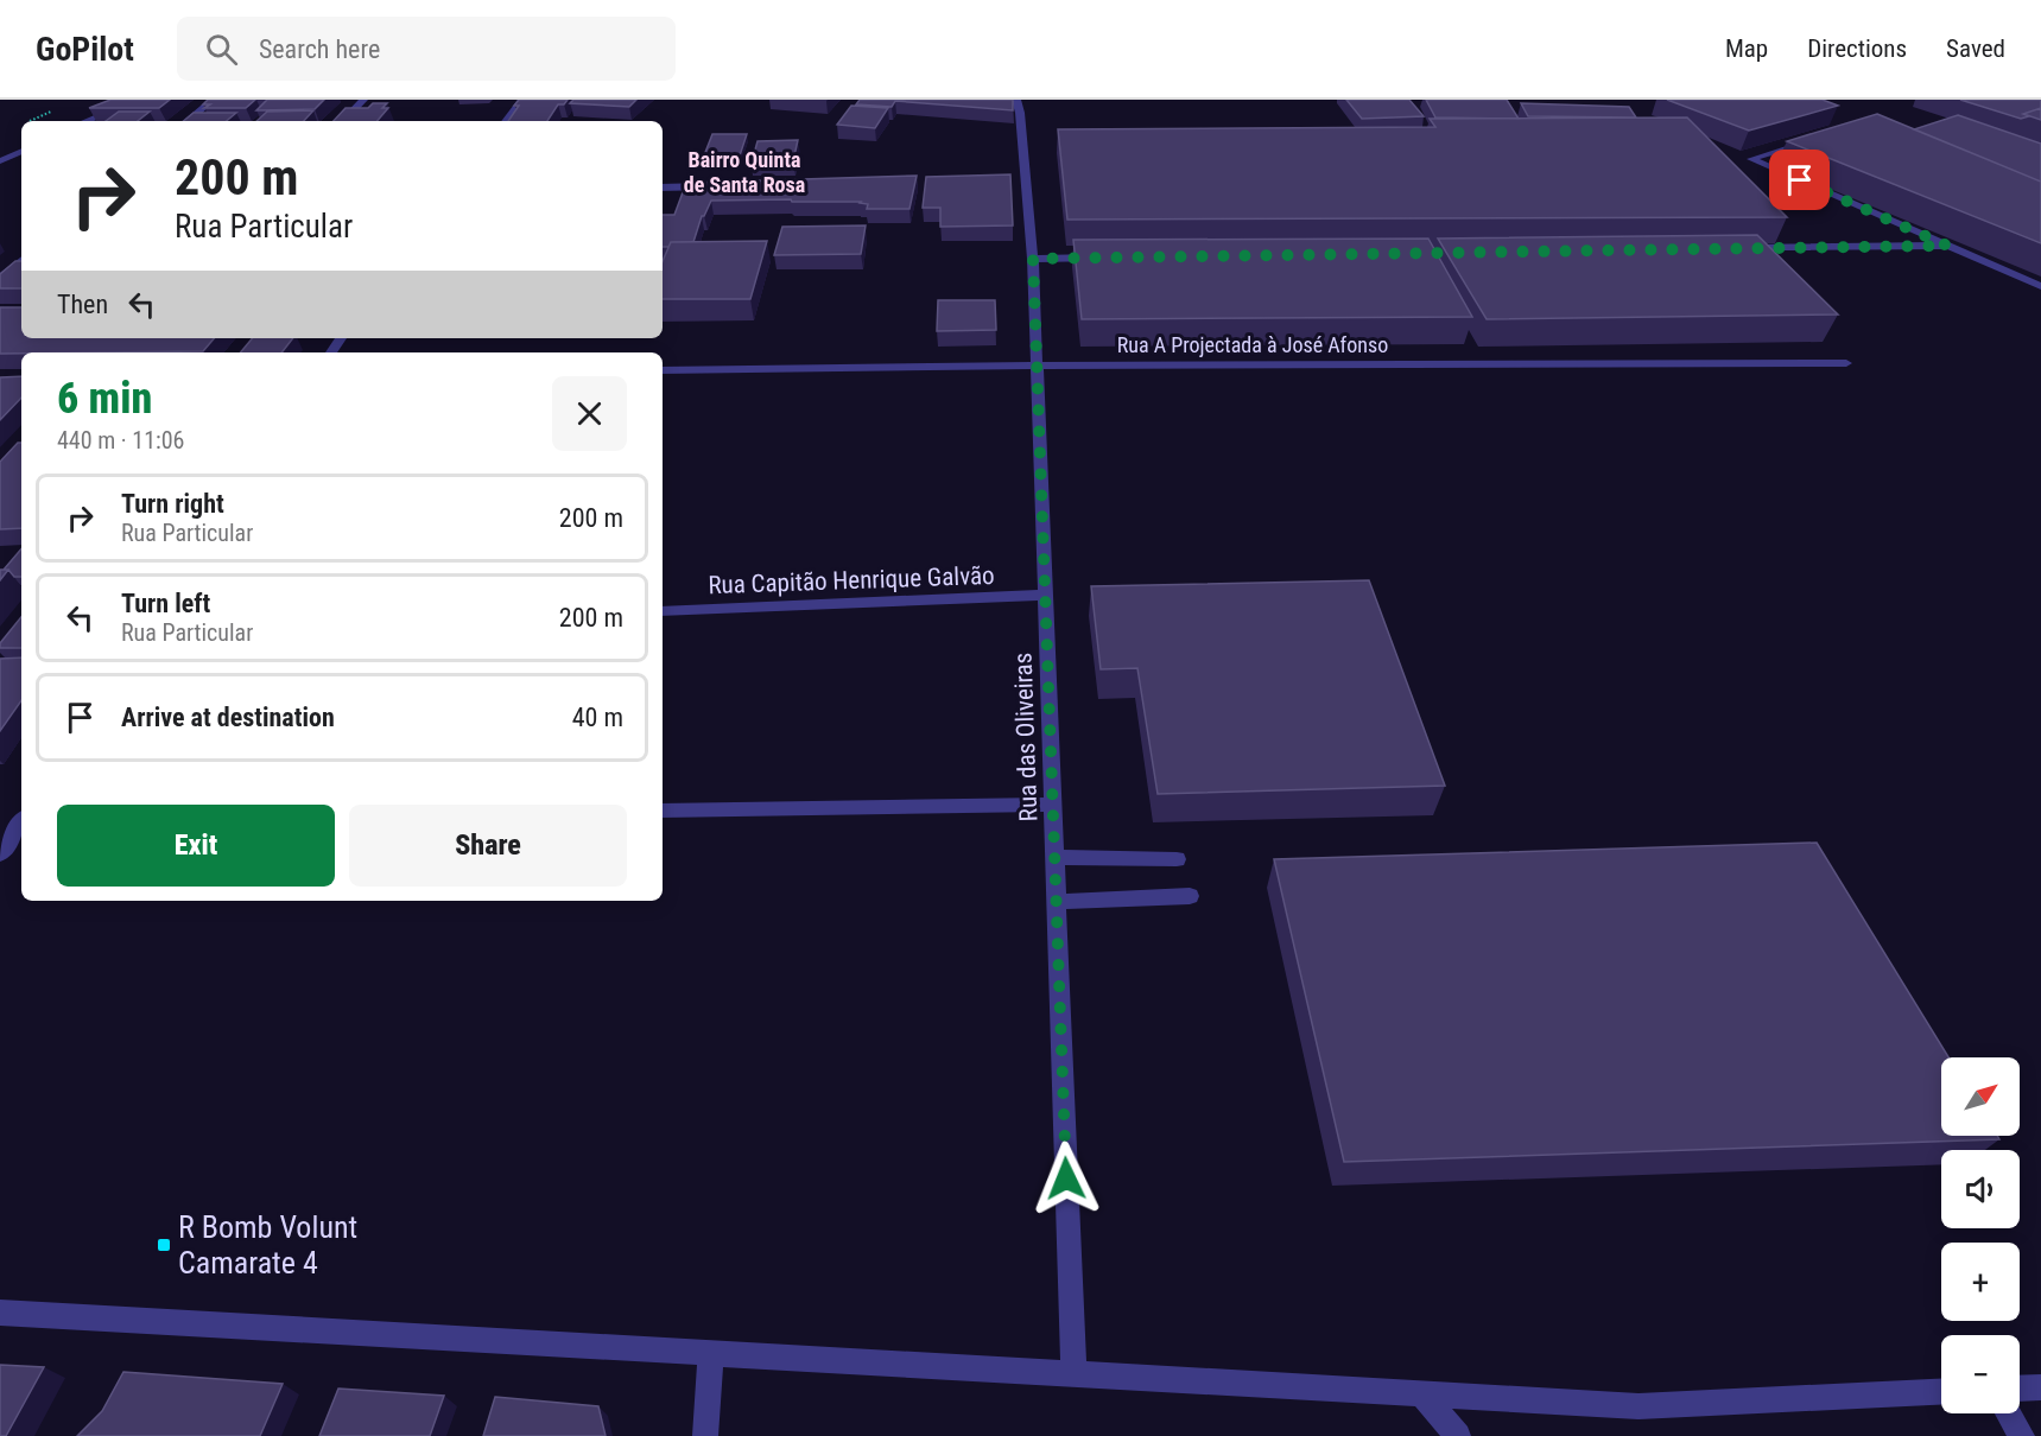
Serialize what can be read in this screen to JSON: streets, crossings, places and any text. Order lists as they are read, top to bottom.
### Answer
{
  "streets": {
    "street": ["Rua A Projectada à José Afonso", "Rua Capitão Henrique Galvão", "Rua das Oliveiras"]
  },
  "crossings": [
    ["Rua A Projectada à José Afonso", "Rua das Oliveiras"],
    ["Rua Capitão Henrique Galvão", "Rua das Oliveiras"]
  ],
  "districts": ["Bairro Quinta de Santa Rosa"],
  "places": {
    "transit": ["R Bomb Volunt Camarate 4"]
  },
  "north": "top right",
  "page": {
    "header": "GoPilot",
    "search": "Search here",
    "nav": ["Map", "Directions", "Saved"],
    "turn": ["200 m", "Rua Particular"],
    "then": "Then",
    "heading": ["6 min", "440 m · 11:06"],
    "list": [
      {
        "name": "Turn right",
        "note": "Rua Particular",
        "value": "200 m"
      },
      {
        "name": "Turn left",
        "note": "Rua Particular",
        "value": "200 m"
      },
      {
        "name": "Arrive at destination",
        "value": "40 m"
      }
    ],
    "buttons": ["Exit", "Share"],
    "map_buttons": ["+", "−"]
  }
}
